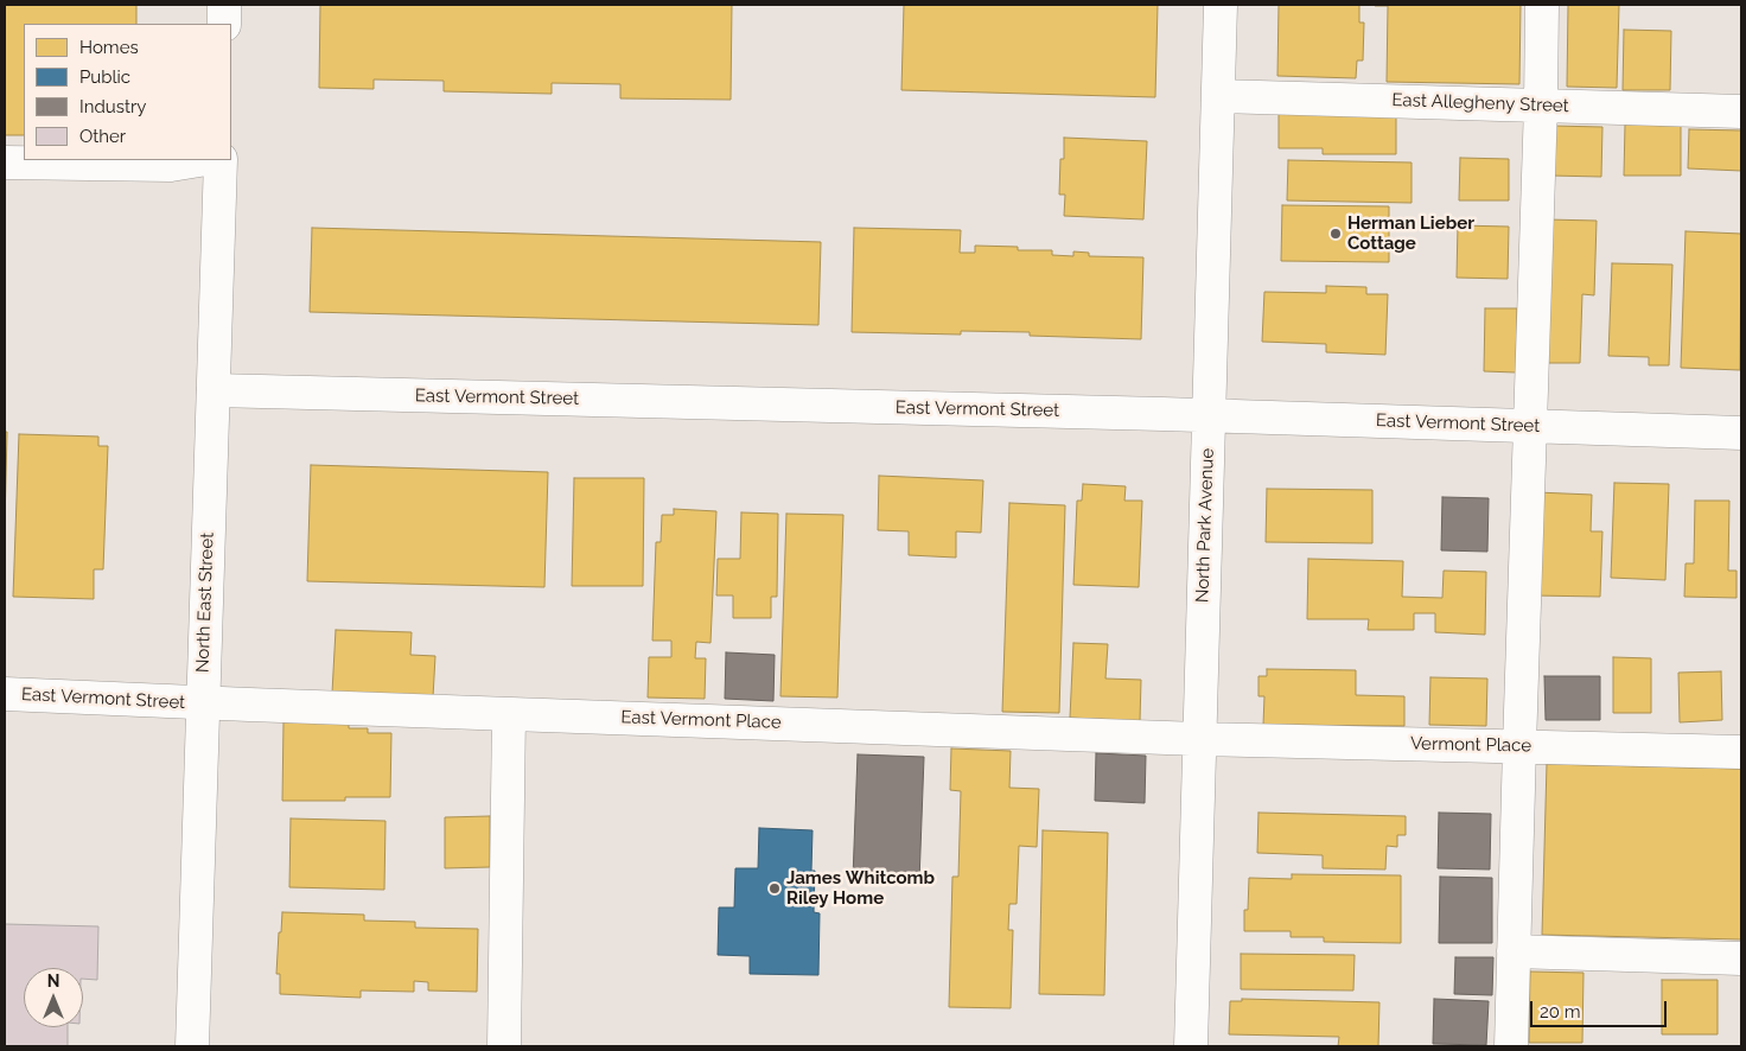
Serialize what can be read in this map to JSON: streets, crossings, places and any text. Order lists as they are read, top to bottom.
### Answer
{
  "streets": {
    "street": [
      "East Allegheny Street",
      "East Vermont Street",
      "North Park Avenue",
      "North East Street",
      "East Vermont Place",
      "Vermont Place"
    ]
  },
  "crossings": [
    ["East Allegheny Street", "North Park Avenue"],
    ["East Vermont Street", "North Park Avenue"],
    ["East Vermont Street", "North East Street"],
    ["East Vermont Street", "East Vermont Place"],
    ["North Park Avenue", "East Vermont Place"],
    ["North Park Avenue", "Vermont Place"],
    ["North East Street", "East Vermont Place"],
    ["East Vermont Place", "Vermont Place"]
  ],
  "places": ["Herman Lieber Cottage", "James Whitcomb Riley Home"],
  "legend": [
    "Homes",
    "Public",
    "Industry",
    "Other"
  ],
  "scale_bar": "20 m",
  "north": "top"
}
